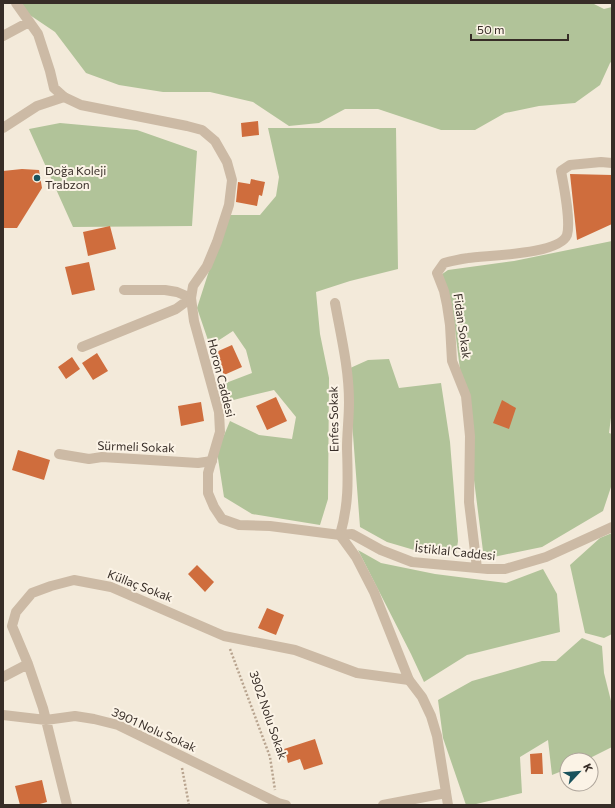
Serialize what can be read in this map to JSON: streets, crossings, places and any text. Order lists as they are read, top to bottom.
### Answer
{
  "streets": {
    "street": [
      "Fidan Sokak",
      "Horon Caddesi",
      "Enfes Sokak",
      "Sürmeli Sokak",
      "İstiklal Caddesi",
      "Küllaç Sokak",
      "3901 Nolu Sokak"
    ],
    "path": ["3902 Nolu Sokak"]
  },
  "crossings": [
    ["Fidan Sokak", "İstiklal Caddesi"],
    ["Horon Caddesi", "Enfes Sokak"],
    ["Horon Caddesi", "Sürmeli Sokak"],
    ["Horon Caddesi", "İstiklal Caddesi"],
    ["Enfes Sokak", "İstiklal Caddesi"],
    ["Küllaç Sokak", "3902 Nolu Sokak"],
    ["Küllaç Sokak", "3901 Nolu Sokak"],
    ["3902 Nolu Sokak", "3901 Nolu Sokak"]
  ],
  "places": ["Doğa Koleji Trabzon"],
  "scale_bar": "50 m",
  "north": "top right"
}
